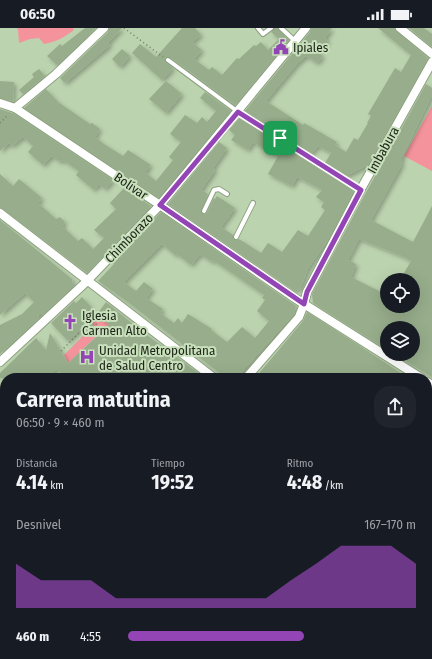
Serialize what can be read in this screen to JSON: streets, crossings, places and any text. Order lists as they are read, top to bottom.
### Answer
{
  "streets": {
    "street": ["Imbabura", "Bolívar", "Chimborazo"]
  },
  "crossings": [
    ["Imbabura", "Bolívar"],
    ["Bolívar", "Chimborazo"]
  ],
  "places": {
    "public building": ["Ipiales"],
    "church": ["Iglesia Carmen Alto"],
    "hospital": ["Unidad Metropolitana de Salud Centro"]
  },
  "page": {
    "status": "06:50",
    "heading": ["Carrera matutina", "06:50 · 9 × 460 m"],
    "stats": [
      ["Distancia", "4.14 km"],
      ["Tiempo", "19:52"],
      ["Ritmo", "4:48 /km"]
    ],
    "chart": ["Desnivel", "167–170 m"],
    "list": [
      {
        "name": "460 m",
        "note": "4:55"
      }
    ]
  }
}
